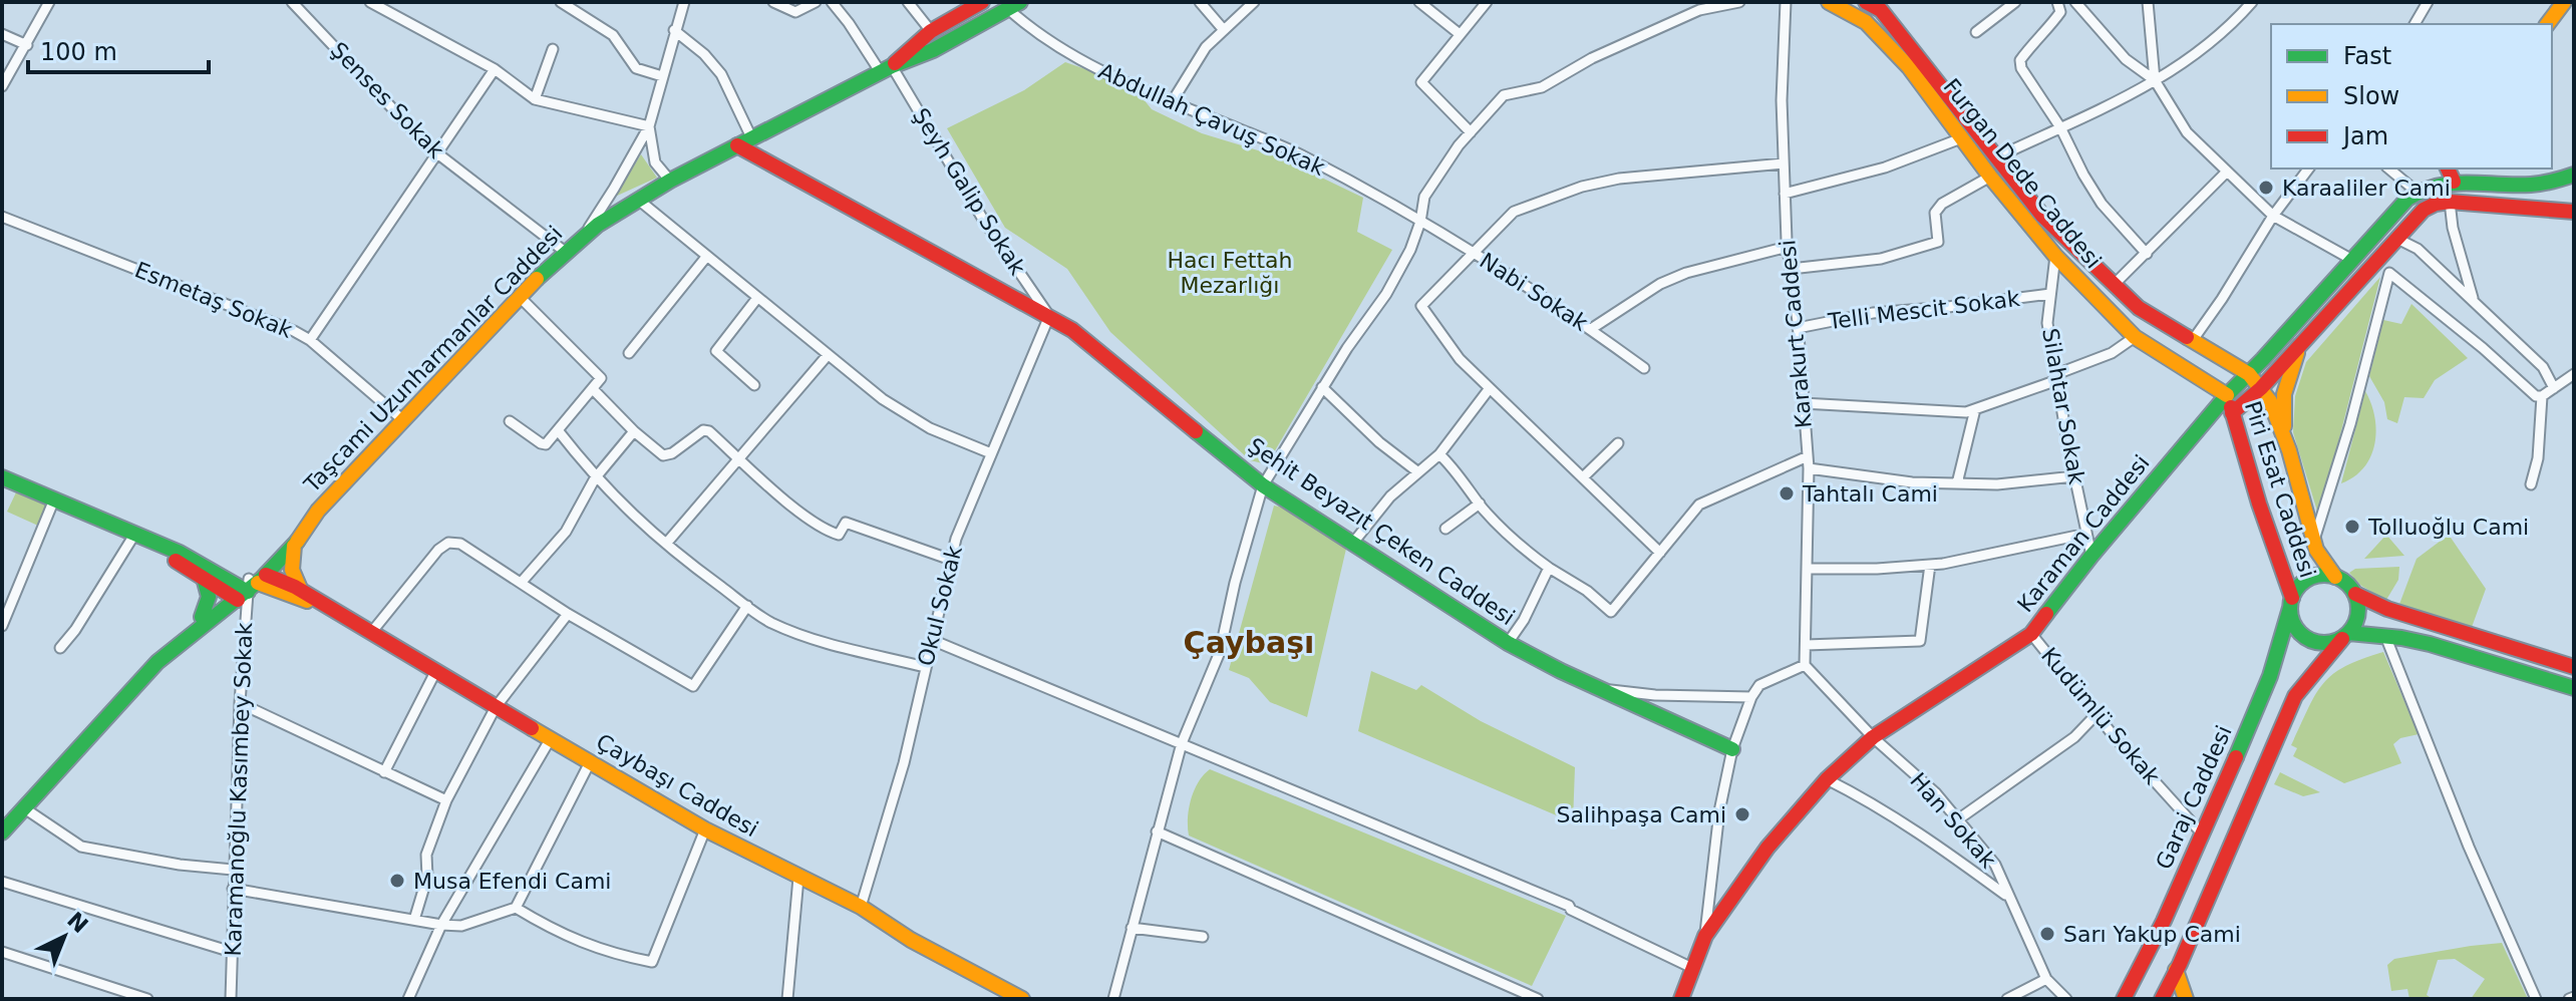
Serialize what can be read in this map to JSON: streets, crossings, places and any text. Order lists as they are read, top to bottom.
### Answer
{
  "streets": {
    "main road": [
      "Furgan Dede Caddesi",
      "Taşcami Uzunharmanlar Caddesi",
      "Piri Esat Caddesi",
      "Şehit Beyazıt Çeken Caddesi",
      "Karaman Caddesi",
      "Çaybaşı Caddesi",
      "Garaj Caddesi"
    ],
    "street": [
      "Şenses Sokak",
      "Abdullah Çavuş Sokak",
      "Şeyh Galip Sokak",
      "Nabi Sokak",
      "Esmetaş Sokak",
      "Telli Mescit Sokak",
      "Karakurt Caddesi",
      "Silahtar Sokak",
      "Okul Sokak",
      "Kudümlü Sokak",
      "Karamanoğlu Kasımbey Sokak",
      "Han Sokak"
    ]
  },
  "crossings": [
    ["Şenses Sokak", "Taşcami Uzunharmanlar Caddesi"],
    ["Abdullah Çavuş Sokak", "Nabi Sokak"],
    ["Abdullah Çavuş Sokak", "Taşcami Uzunharmanlar Caddesi"],
    ["Furgan Dede Caddesi", "Silahtar Sokak"],
    ["Furgan Dede Caddesi", "Piri Esat Caddesi"],
    ["Furgan Dede Caddesi", "Karaman Caddesi"],
    ["Şeyh Galip Sokak", "Taşcami Uzunharmanlar Caddesi"],
    ["Şeyh Galip Sokak", "Şehit Beyazıt Çeken Caddesi"],
    ["Şeyh Galip Sokak", "Okul Sokak"],
    ["Esmetaş Sokak", "Taşcami Uzunharmanlar Caddesi"],
    ["Telli Mescit Sokak", "Karakurt Caddesi"],
    ["Telli Mescit Sokak", "Silahtar Sokak"],
    ["Karakurt Caddesi", "Han Sokak"],
    ["Taşcami Uzunharmanlar Caddesi", "Şehit Beyazıt Çeken Caddesi"],
    ["Taşcami Uzunharmanlar Caddesi", "Çaybaşı Caddesi"],
    ["Taşcami Uzunharmanlar Caddesi", "Karamanoğlu Kasımbey Sokak"],
    ["Silahtar Sokak", "Karaman Caddesi"],
    ["Piri Esat Caddesi", "Karaman Caddesi"],
    ["Piri Esat Caddesi", "Garaj Caddesi"],
    ["Şehit Beyazıt Çeken Caddesi", "Okul Sokak"],
    ["Karaman Caddesi", "Kudümlü Sokak"],
    ["Karaman Caddesi", "Han Sokak"],
    ["Okul Sokak", "Çaybaşı Caddesi"],
    ["Kudümlü Sokak", "Garaj Caddesi"],
    ["Çaybaşı Caddesi", "Karamanoğlu Kasımbey Sokak"]
  ],
  "districts": ["Çaybaşı"],
  "parks": ["Hacı Fettah Mezarlığı"],
  "places": [
    "Karaaliler Cami",
    "Tahtalı Cami",
    "Tolluoğlu Cami",
    "Salihpaşa Cami",
    "Musa Efendi Cami",
    "Sarı Yakup Cami"
  ],
  "legend": ["Fast", "Slow", "Jam"],
  "scale_bar": "100 m",
  "north": "top right"
}
